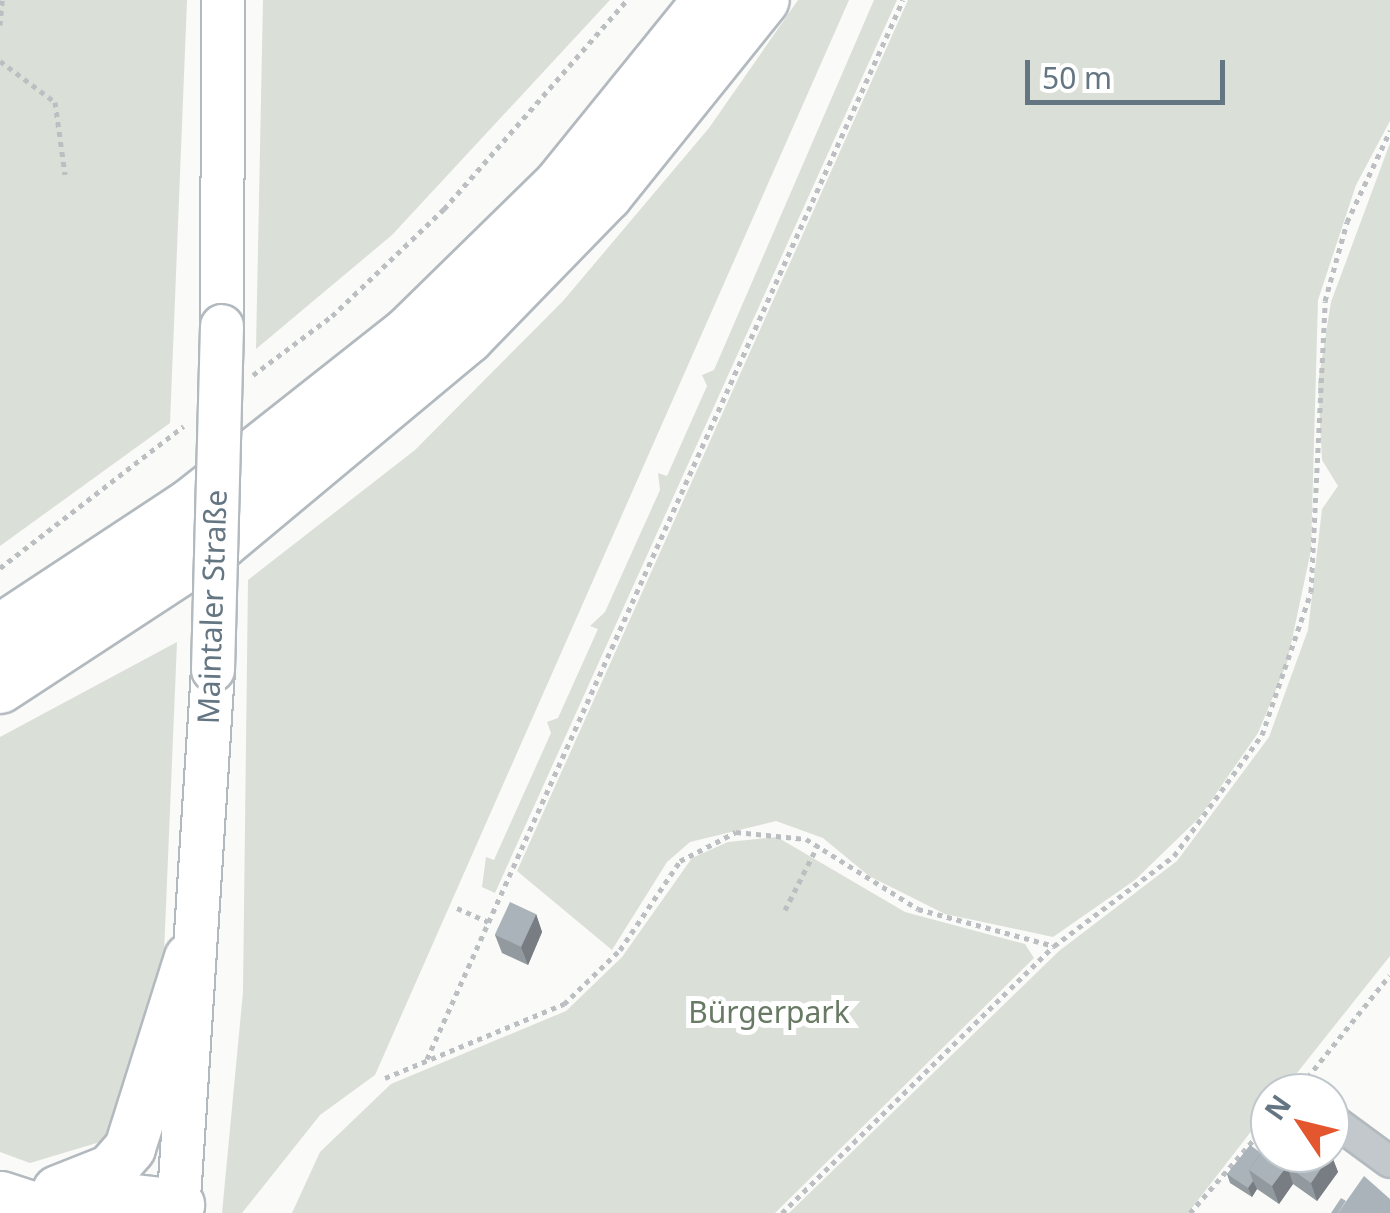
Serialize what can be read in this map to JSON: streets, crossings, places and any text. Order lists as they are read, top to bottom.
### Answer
{
  "streets": {
    "main road": ["Maintaler Straße"]
  },
  "parks": ["Bürgerpark"],
  "scale_bar": "50 m",
  "north": "top left"
}
